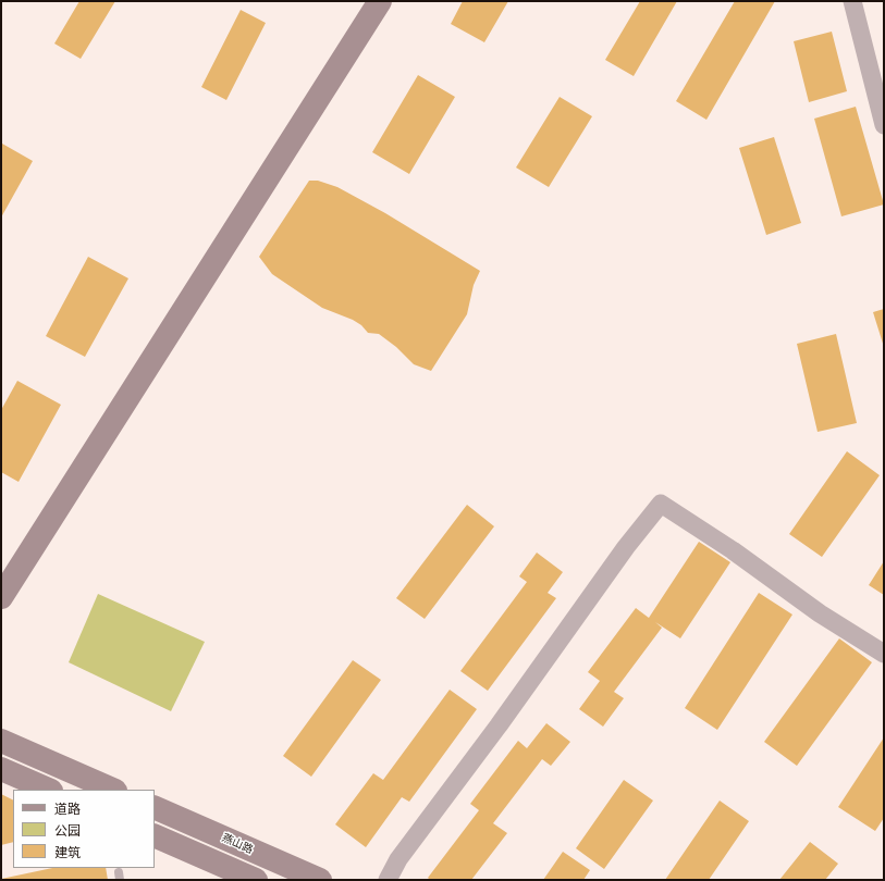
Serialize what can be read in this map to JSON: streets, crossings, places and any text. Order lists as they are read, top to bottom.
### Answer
{
  "streets": {
    "street": ["燕山路"]
  },
  "legend": ["道路", "公园", "建筑"]
}
